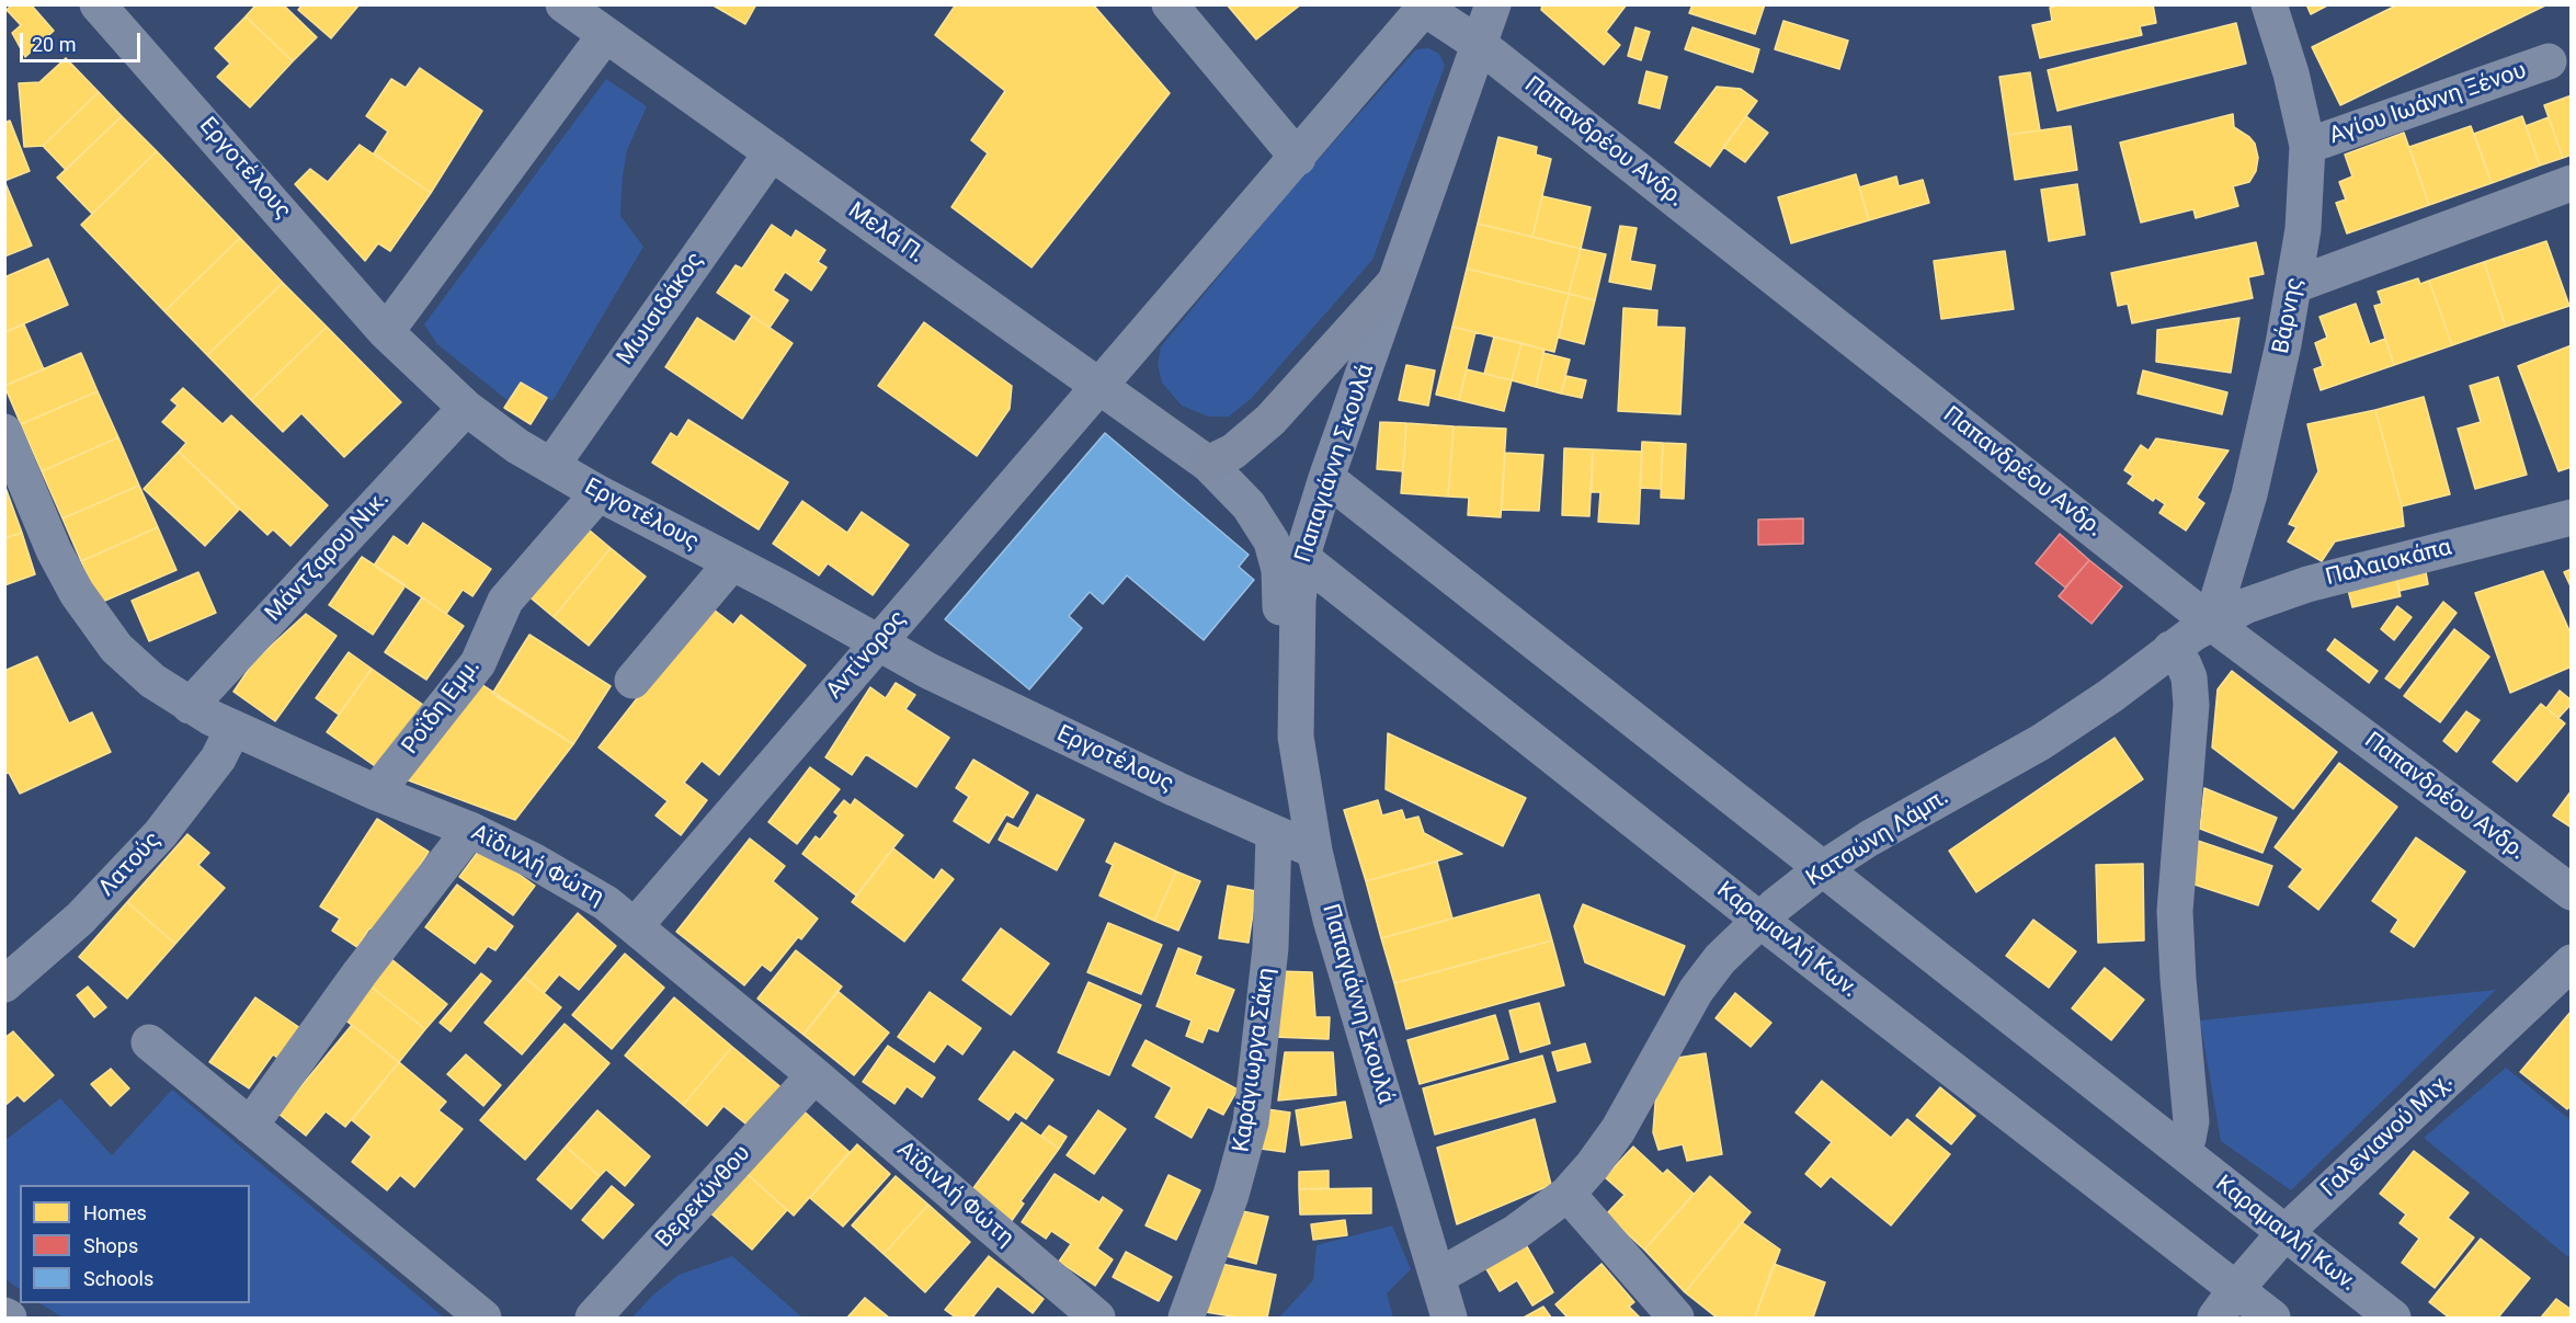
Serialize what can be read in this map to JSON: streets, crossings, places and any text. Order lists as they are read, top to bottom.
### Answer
{
  "streets": {
    "street": [
      "Αγίου Ιωάννη Ξένου",
      "Παπανδρέου Ανδρ.",
      "Εργοτέλους",
      "Μελά Π.",
      "Μωισιδάκος",
      "Βάρνης",
      "Παπαγιάννη Σκουλά",
      "Μάντζαρου Νικ.",
      "Παλαιοκάπα",
      "Αντίνορος",
      "Ροΐδη Εμμ.",
      "Κατσώνη Λάμπ.",
      "Λατούς",
      "Αϊδινλή Φώτη",
      "Καραμανλή Κων.",
      "Καράγιωργα Σάκη",
      "Γαλενιανού Μιχ.",
      "Βερεκύνθου"
    ]
  },
  "crossings": [
    ["Αγίου Ιωάννη Ξένου", "Βάρνης"],
    ["Παπανδρέου Ανδρ.", "Βάρνης"],
    ["Παπανδρέου Ανδρ.", "Παπαγιάννη Σκουλά"],
    ["Παπανδρέου Ανδρ.", "Παλαιοκάπα"],
    ["Παπανδρέου Ανδρ.", "Αντίνορος"],
    ["Παπανδρέου Ανδρ.", "Κατσώνη Λάμπ."],
    ["Εργοτέλους", "Μωισιδάκος"],
    ["Εργοτέλους", "Παπαγιάννη Σκουλά"],
    ["Εργοτέλους", "Μάντζαρου Νικ."],
    ["Εργοτέλους", "Αντίνορος"],
    ["Εργοτέλους", "Ροΐδη Εμμ."],
    ["Εργοτέλους", "Καράγιωργα Σάκη"],
    ["Μελά Π.", "Μωισιδάκος"],
    ["Μελά Π.", "Παπαγιάννη Σκουλά"],
    ["Μελά Π.", "Αντίνορος"],
    ["Βάρνης", "Παλαιοκάπα"],
    ["Βάρνης", "Κατσώνη Λάμπ."],
    ["Παπαγιάννη Σκουλά", "Κατσώνη Λάμπ."],
    ["Παπαγιάννη Σκουλά", "Καραμανλή Κων."],
    ["Μάντζαρου Νικ.", "Αϊδινλή Φώτη"],
    ["Παλαιοκάπα", "Κατσώνη Λάμπ."],
    ["Αντίνορος", "Αϊδινλή Φώτη"],
    ["Ροΐδη Εμμ.", "Αϊδινλή Φώτη"],
    ["Κατσώνη Λάμπ.", "Καραμανλή Κων."],
    ["Λατούς", "Αϊδινλή Φώτη"],
    ["Αϊδινλή Φώτη", "Βερεκύνθου"],
    ["Καραμανλή Κων.", "Γαλενιανού Μιχ."]
  ],
  "legend": ["Homes", "Shops", "Schools"],
  "scale_bar": "20 m"
}
